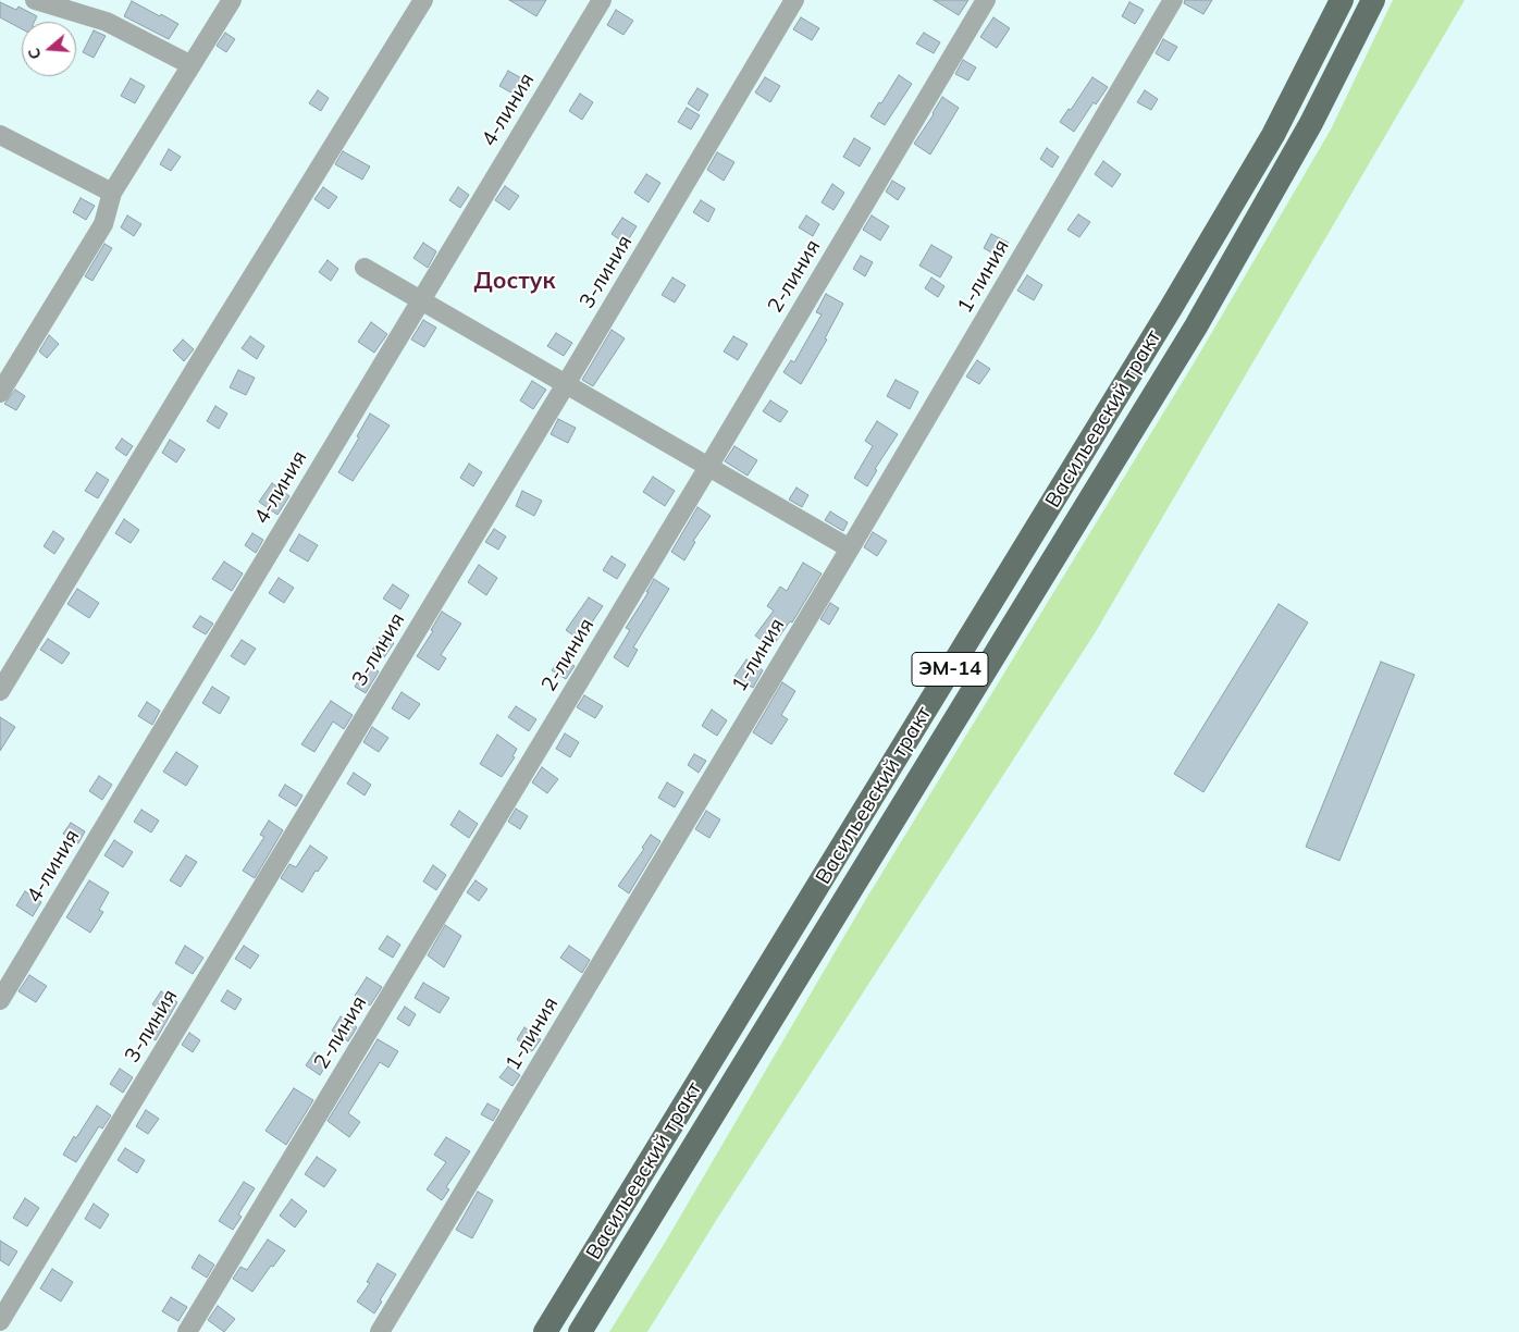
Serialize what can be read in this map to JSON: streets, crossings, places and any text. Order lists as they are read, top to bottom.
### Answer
{
  "streets": {
    "main road": ["Васильевский тракт", "ЭМ-14"],
    "street": [
      "4-линия",
      "3-линия",
      "2-линия",
      "1-линия"
    ]
  },
  "districts": ["Достук"],
  "north": "left"
}
